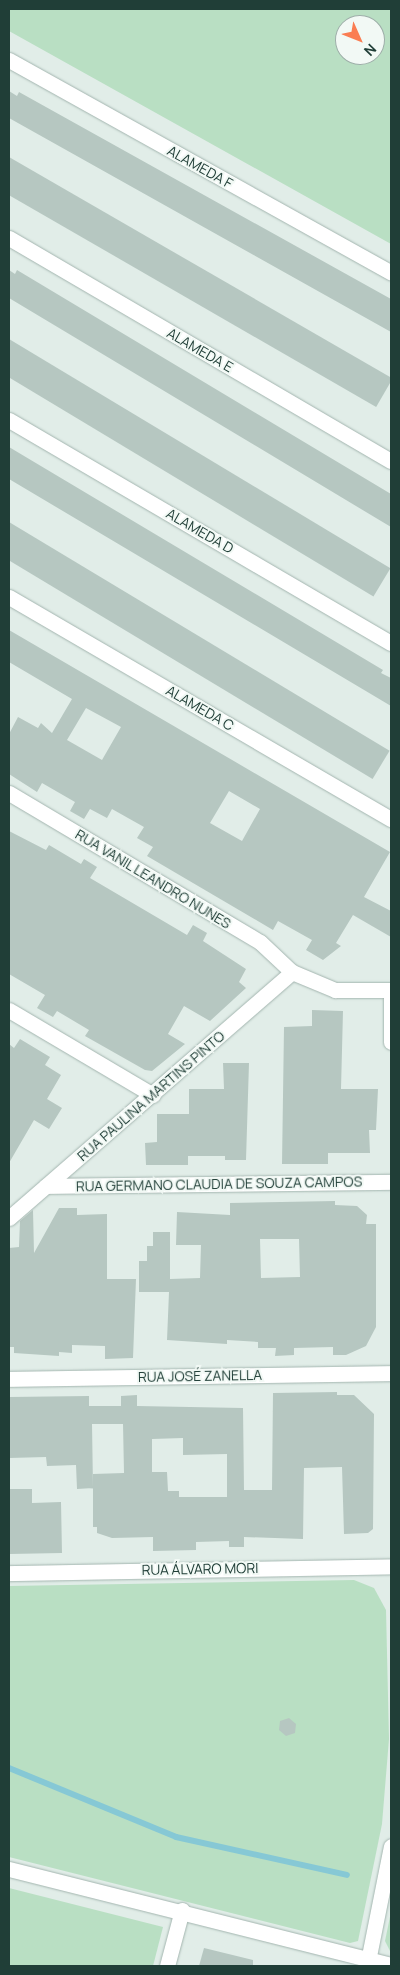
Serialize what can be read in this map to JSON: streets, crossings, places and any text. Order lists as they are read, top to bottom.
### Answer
{
  "streets": {
    "street": [
      "ALAMEDA F",
      "ALAMEDA E",
      "ALAMEDA D",
      "ALAMEDA C",
      "RUA VANIL LEANDRO NUNES",
      "RUA PAULINA MARTINS PINTO",
      "RUA GERMANO CLAUDIA DE SOUZA CAMPOS",
      "RUA JOSÉ ZANELLA",
      "RUA ÁLVARO MORI"
    ]
  },
  "crossings": [
    ["RUA VANIL LEANDRO NUNES", "RUA PAULINA MARTINS PINTO"],
    ["RUA PAULINA MARTINS PINTO", "RUA GERMANO CLAUDIA DE SOUZA CAMPOS"]
  ],
  "north": "bottom right"
}
